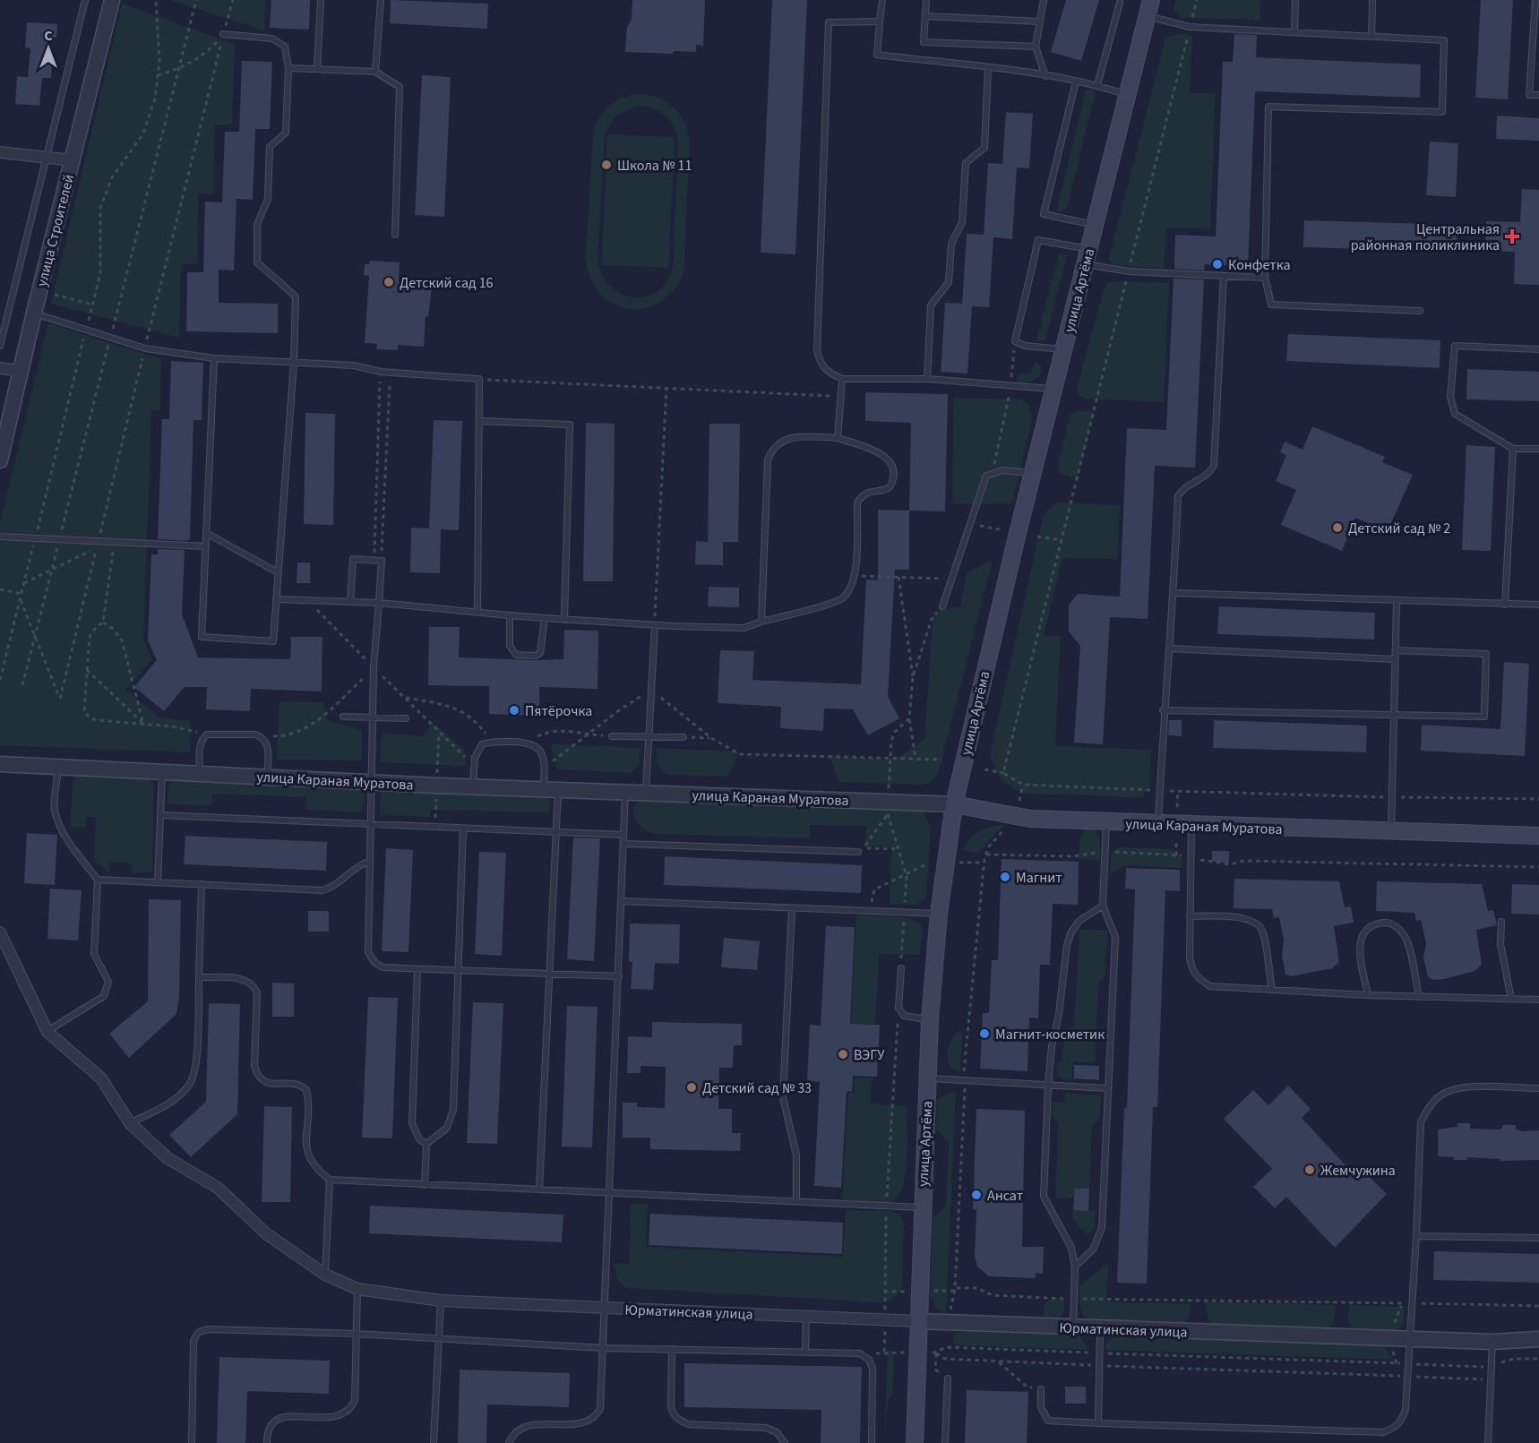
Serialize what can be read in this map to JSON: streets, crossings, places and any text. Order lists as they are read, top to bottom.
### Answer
{
  "streets": {
    "main road": ["улица Артёма", "улица Караная Муратова"],
    "street": ["улица Строителей", "Юрматинская улица"]
  },
  "crossings": [
    ["улица Артёма", "улица Караная Муратова"],
    ["улица Артёма", "Юрматинская улица"]
  ],
  "places": {
    "other": [
      "Школа № 11",
      "Конфетка",
      "Детский сад 16",
      "Детский сад № 2",
      "Пятёрочка",
      "Магнит",
      "Магнит-косметик",
      "ВЭГУ",
      "Детский сад № 33",
      "Жемчужина",
      "Ансат"
    ],
    "health": ["Центральная районная поликлиника"]
  },
  "north": "top"
}
